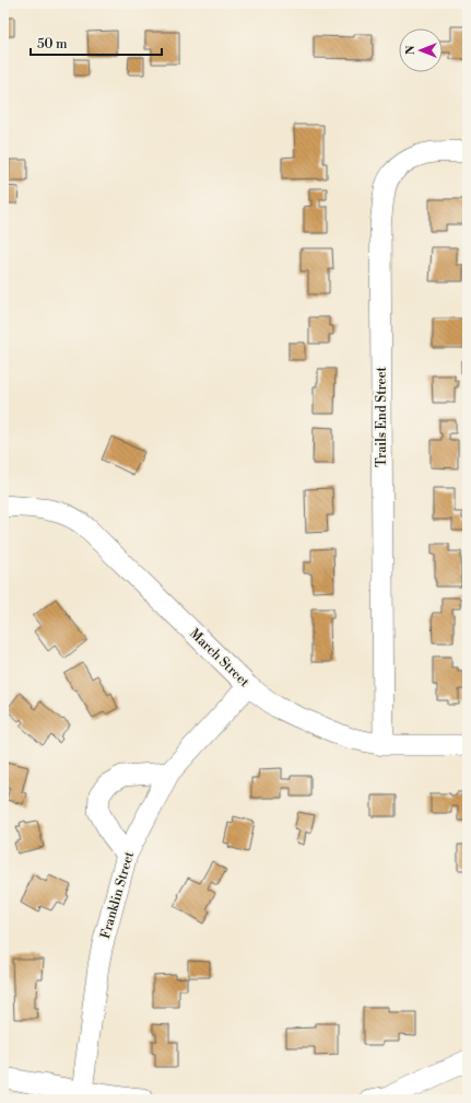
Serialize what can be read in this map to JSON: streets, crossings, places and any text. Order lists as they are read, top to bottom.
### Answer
{
  "streets": {
    "street": ["Trails End Street", "March Street", "Franklin Street"]
  },
  "crossings": [
    ["Trails End Street", "March Street"],
    ["March Street", "Franklin Street"]
  ],
  "scale_bar": "50 m",
  "north": "left"
}
